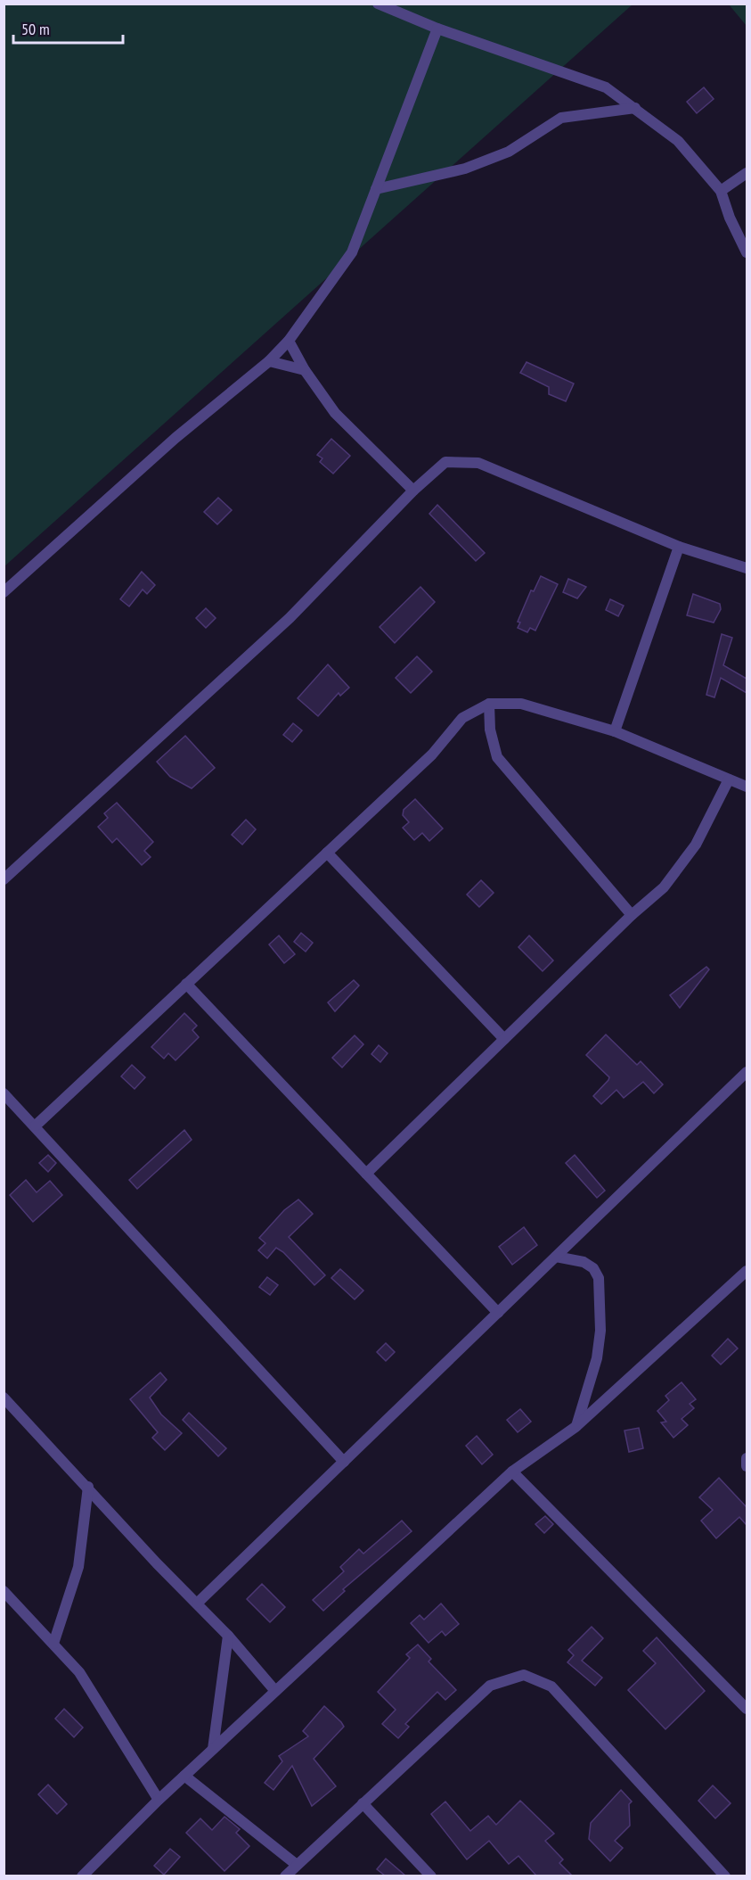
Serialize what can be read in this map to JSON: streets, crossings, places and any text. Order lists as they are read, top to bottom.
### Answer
{
  "scale_bar": "50 m"
}
